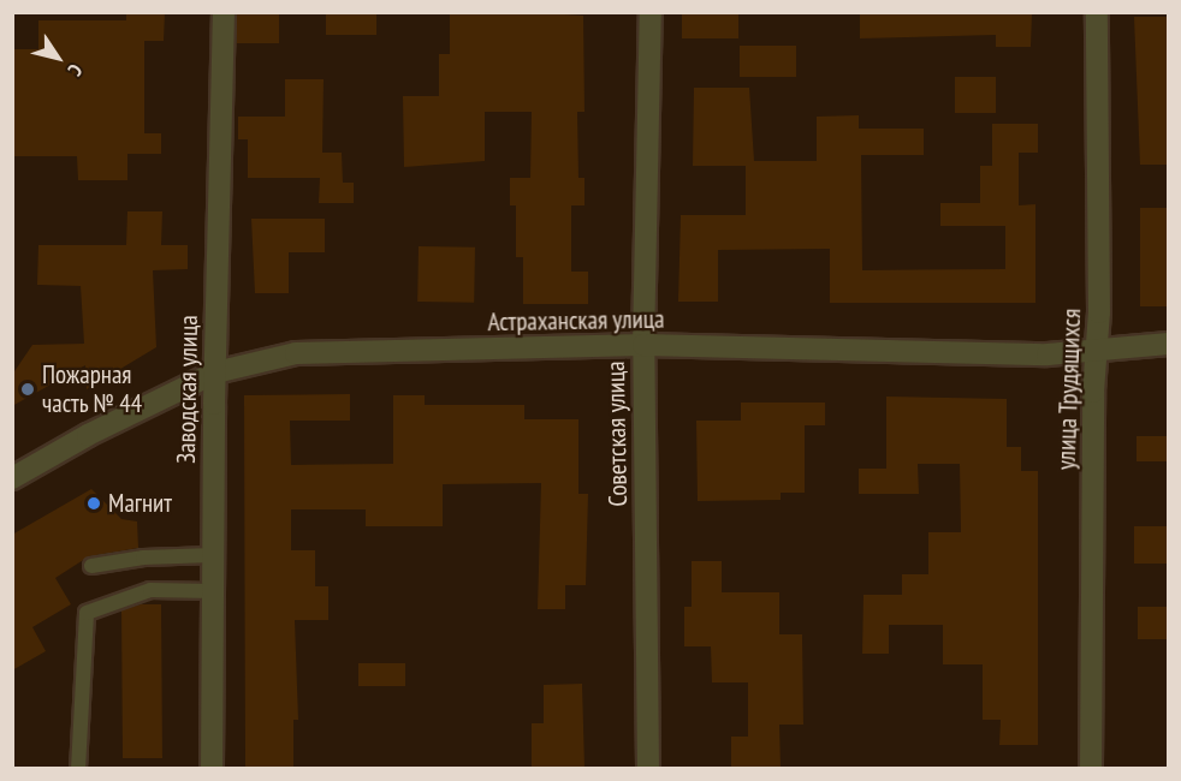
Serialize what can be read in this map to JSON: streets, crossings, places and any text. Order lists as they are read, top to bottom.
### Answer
{
  "streets": {
    "street": [
      "Астраханская улица",
      "Заводская улица",
      "улица Трудящихся",
      "Советская улица"
    ]
  },
  "crossings": [
    ["Астраханская улица", "Заводская улица"],
    ["Астраханская улица", "улица Трудящихся"],
    ["Астраханская улица", "Советская улица"]
  ],
  "places": ["Пожарная часть № 44", "Магнит"],
  "north": "bottom right"
}
